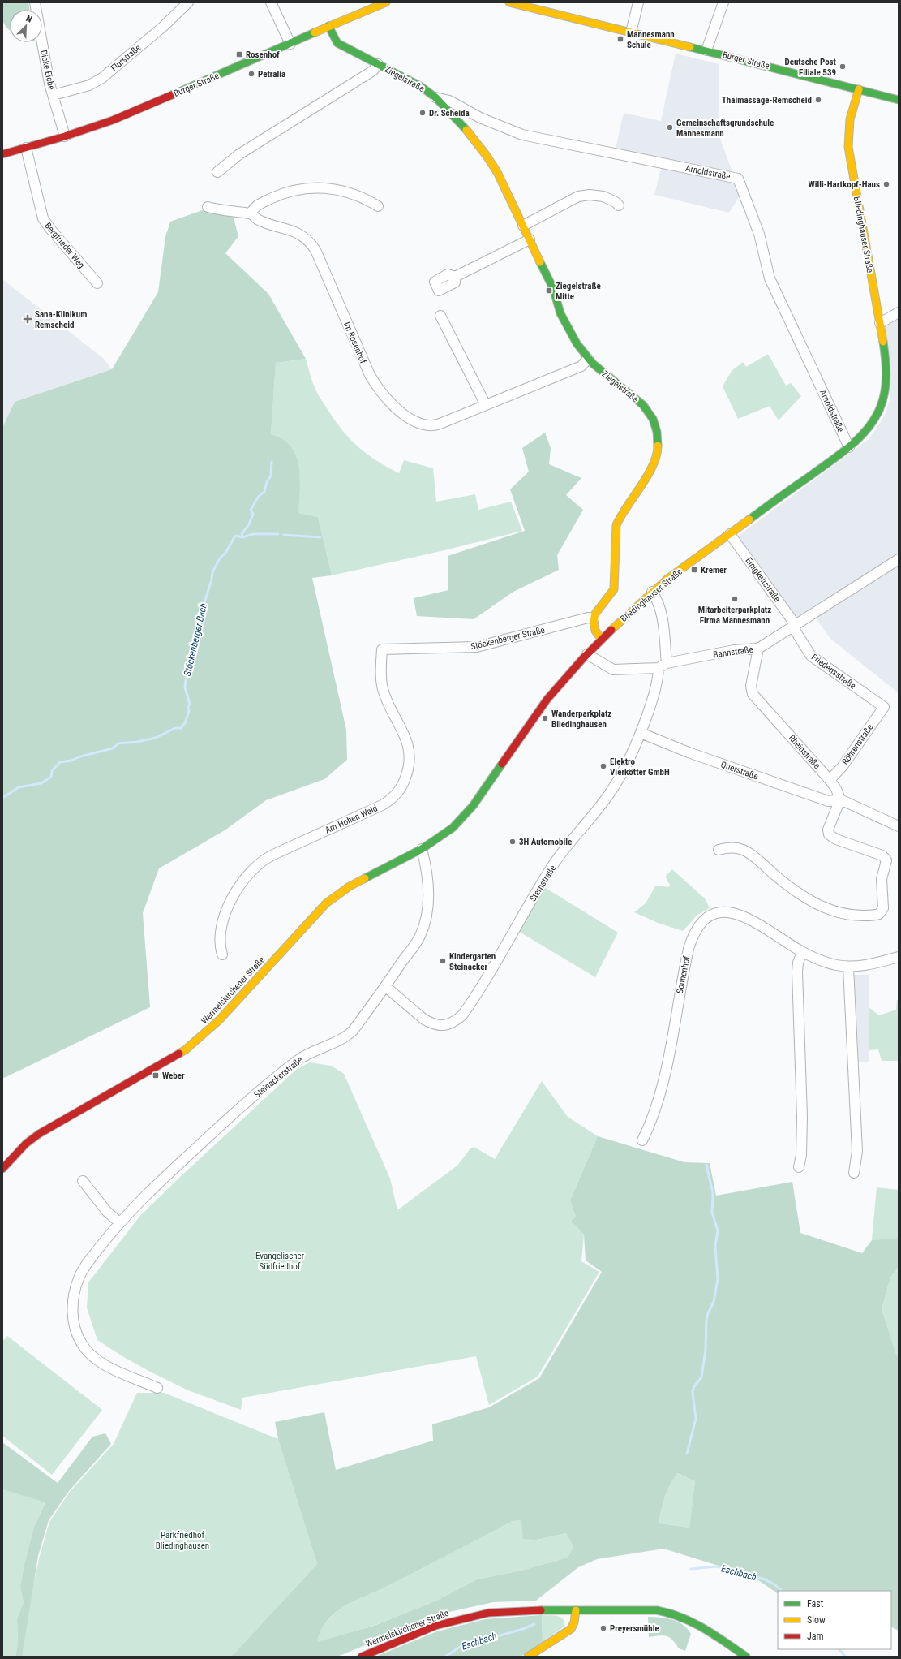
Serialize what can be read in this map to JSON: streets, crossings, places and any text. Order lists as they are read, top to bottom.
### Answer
{
  "streets": {
    "main road": [
      "Burger Straße",
      "Ziegelstraße",
      "Bliedinghauser Straße",
      "Wermelskirchener Straße"
    ],
    "street": [
      "Flurstraße",
      "Dicke Eiche",
      "Arnoldstraße",
      "Bergfrieder Weg",
      "Im Rosenhof",
      "Einigkeitstraße",
      "Stöckenberger Straße",
      "Bahnstraße",
      "Friedensstraße",
      "Röhrenstraße",
      "Rheinstraße",
      "Querstraße",
      "Am Hohen Wald",
      "Sternstraße",
      "Sonnenhof",
      "Steinackerstraße"
    ]
  },
  "crossings": [
    ["Flurstraße", "Dicke Eiche"],
    ["Burger Straße", "Dicke Eiche"],
    ["Burger Straße", "Ziegelstraße"],
    ["Burger Straße", "Bliedinghauser Straße"],
    ["Burger Straße", "Bergfrieder Weg"],
    ["Ziegelstraße", "Arnoldstraße"],
    ["Ziegelstraße", "Im Rosenhof"],
    ["Ziegelstraße", "Stöckenberger Straße"],
    ["Arnoldstraße", "Bliedinghauser Straße"],
    ["Bliedinghauser Straße", "Einigkeitstraße"],
    ["Bliedinghauser Straße", "Bahnstraße"],
    ["Bliedinghauser Straße", "Wermelskirchener Straße"],
    ["Bliedinghauser Straße", "Steinackerstraße"],
    ["Einigkeitstraße", "Bahnstraße"],
    ["Einigkeitstraße", "Friedensstraße"],
    ["Stöckenberger Straße", "Am Hohen Wald"],
    ["Bahnstraße", "Friedensstraße"],
    ["Bahnstraße", "Rheinstraße"],
    ["Bahnstraße", "Sternstraße"],
    ["Friedensstraße", "Röhrenstraße"],
    ["Röhrenstraße", "Rheinstraße"],
    ["Rheinstraße", "Querstraße"],
    ["Querstraße", "Sternstraße"],
    ["Sternstraße", "Steinackerstraße"],
    ["Wermelskirchener Straße", "Steinackerstraße"]
  ],
  "water": ["Stöckenberger Bach", "Eschbach"],
  "parks": ["Evangelischer Südfriedhof", "Parkfriedhof Bliedinghausen"],
  "places": {
    "transit": [
      "Mannesmann Schule",
      "Rosenhof",
      "Ziegelstraße Mitte",
      "Kremer",
      "Weber"
    ],
    "other": [
      "Deutsche Post Filiale 539",
      "Petralia",
      "Thaimassage-Remscheid",
      "Dr. Scheida",
      "Gemeinschaftsgrundschule Mannesmann",
      "Willi-Hartkopf-Haus",
      "Mitarbeiterparkplatz Firma Mannesmann",
      "Wanderparkplatz Bliedinghausen",
      "Elektro Vierkötter GmbH",
      "3H Automobile",
      "Kindergarten Steinacker",
      "Preyersmühle"
    ],
    "health": ["Sana-Klinikum Remscheid"]
  },
  "legend": ["Fast", "Slow", "Jam"],
  "north": "top right"
}
